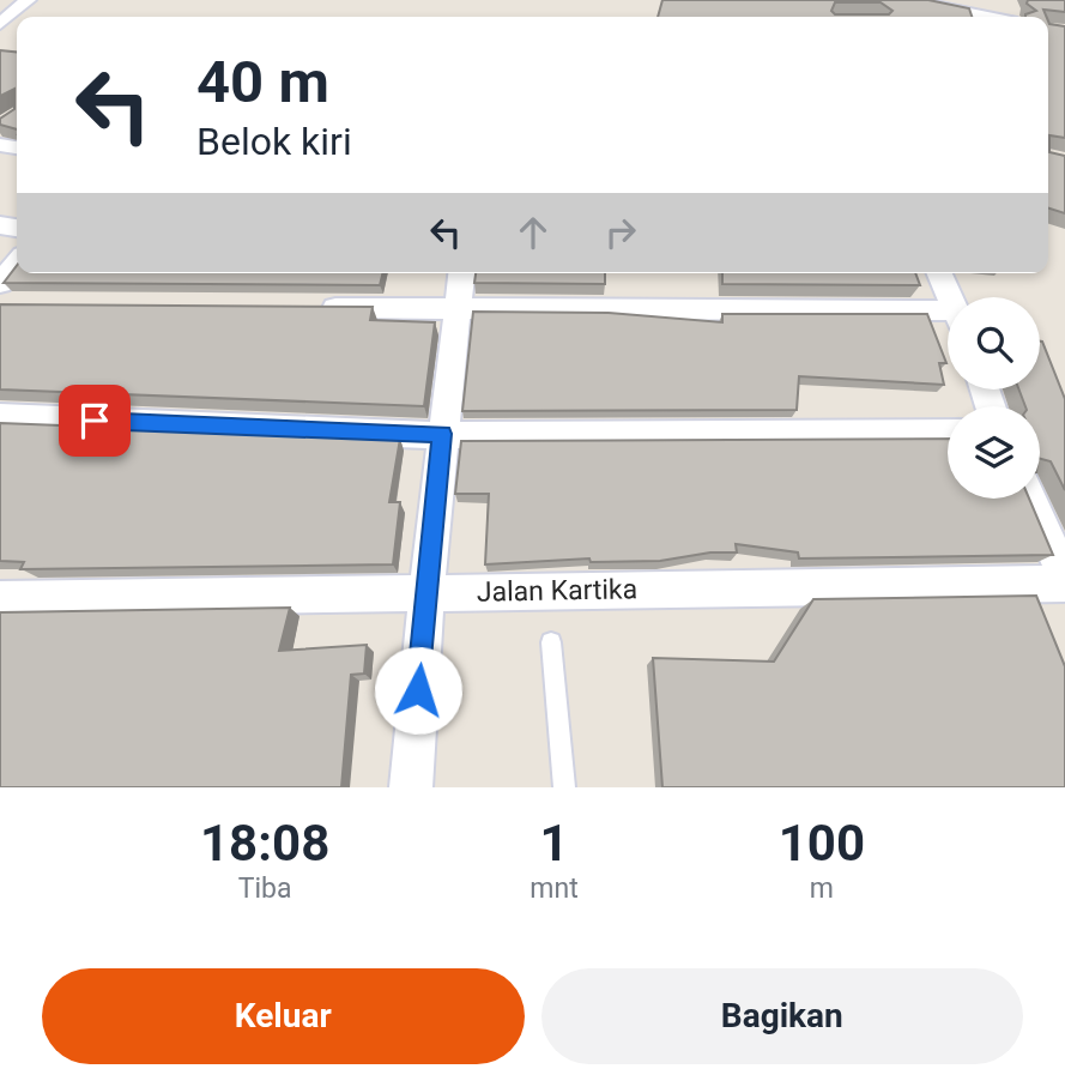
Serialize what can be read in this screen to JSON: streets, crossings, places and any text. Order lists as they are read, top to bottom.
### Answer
{
  "streets": {
    "street": ["Jalan Kartika"]
  },
  "page": {
    "turn": ["40 m", "Belok kiri"],
    "eta": [
      "18:08",
      "Tiba",
      "1",
      "mnt",
      "100",
      "m"
    ],
    "buttons": ["Keluar", "Bagikan"]
  }
}
